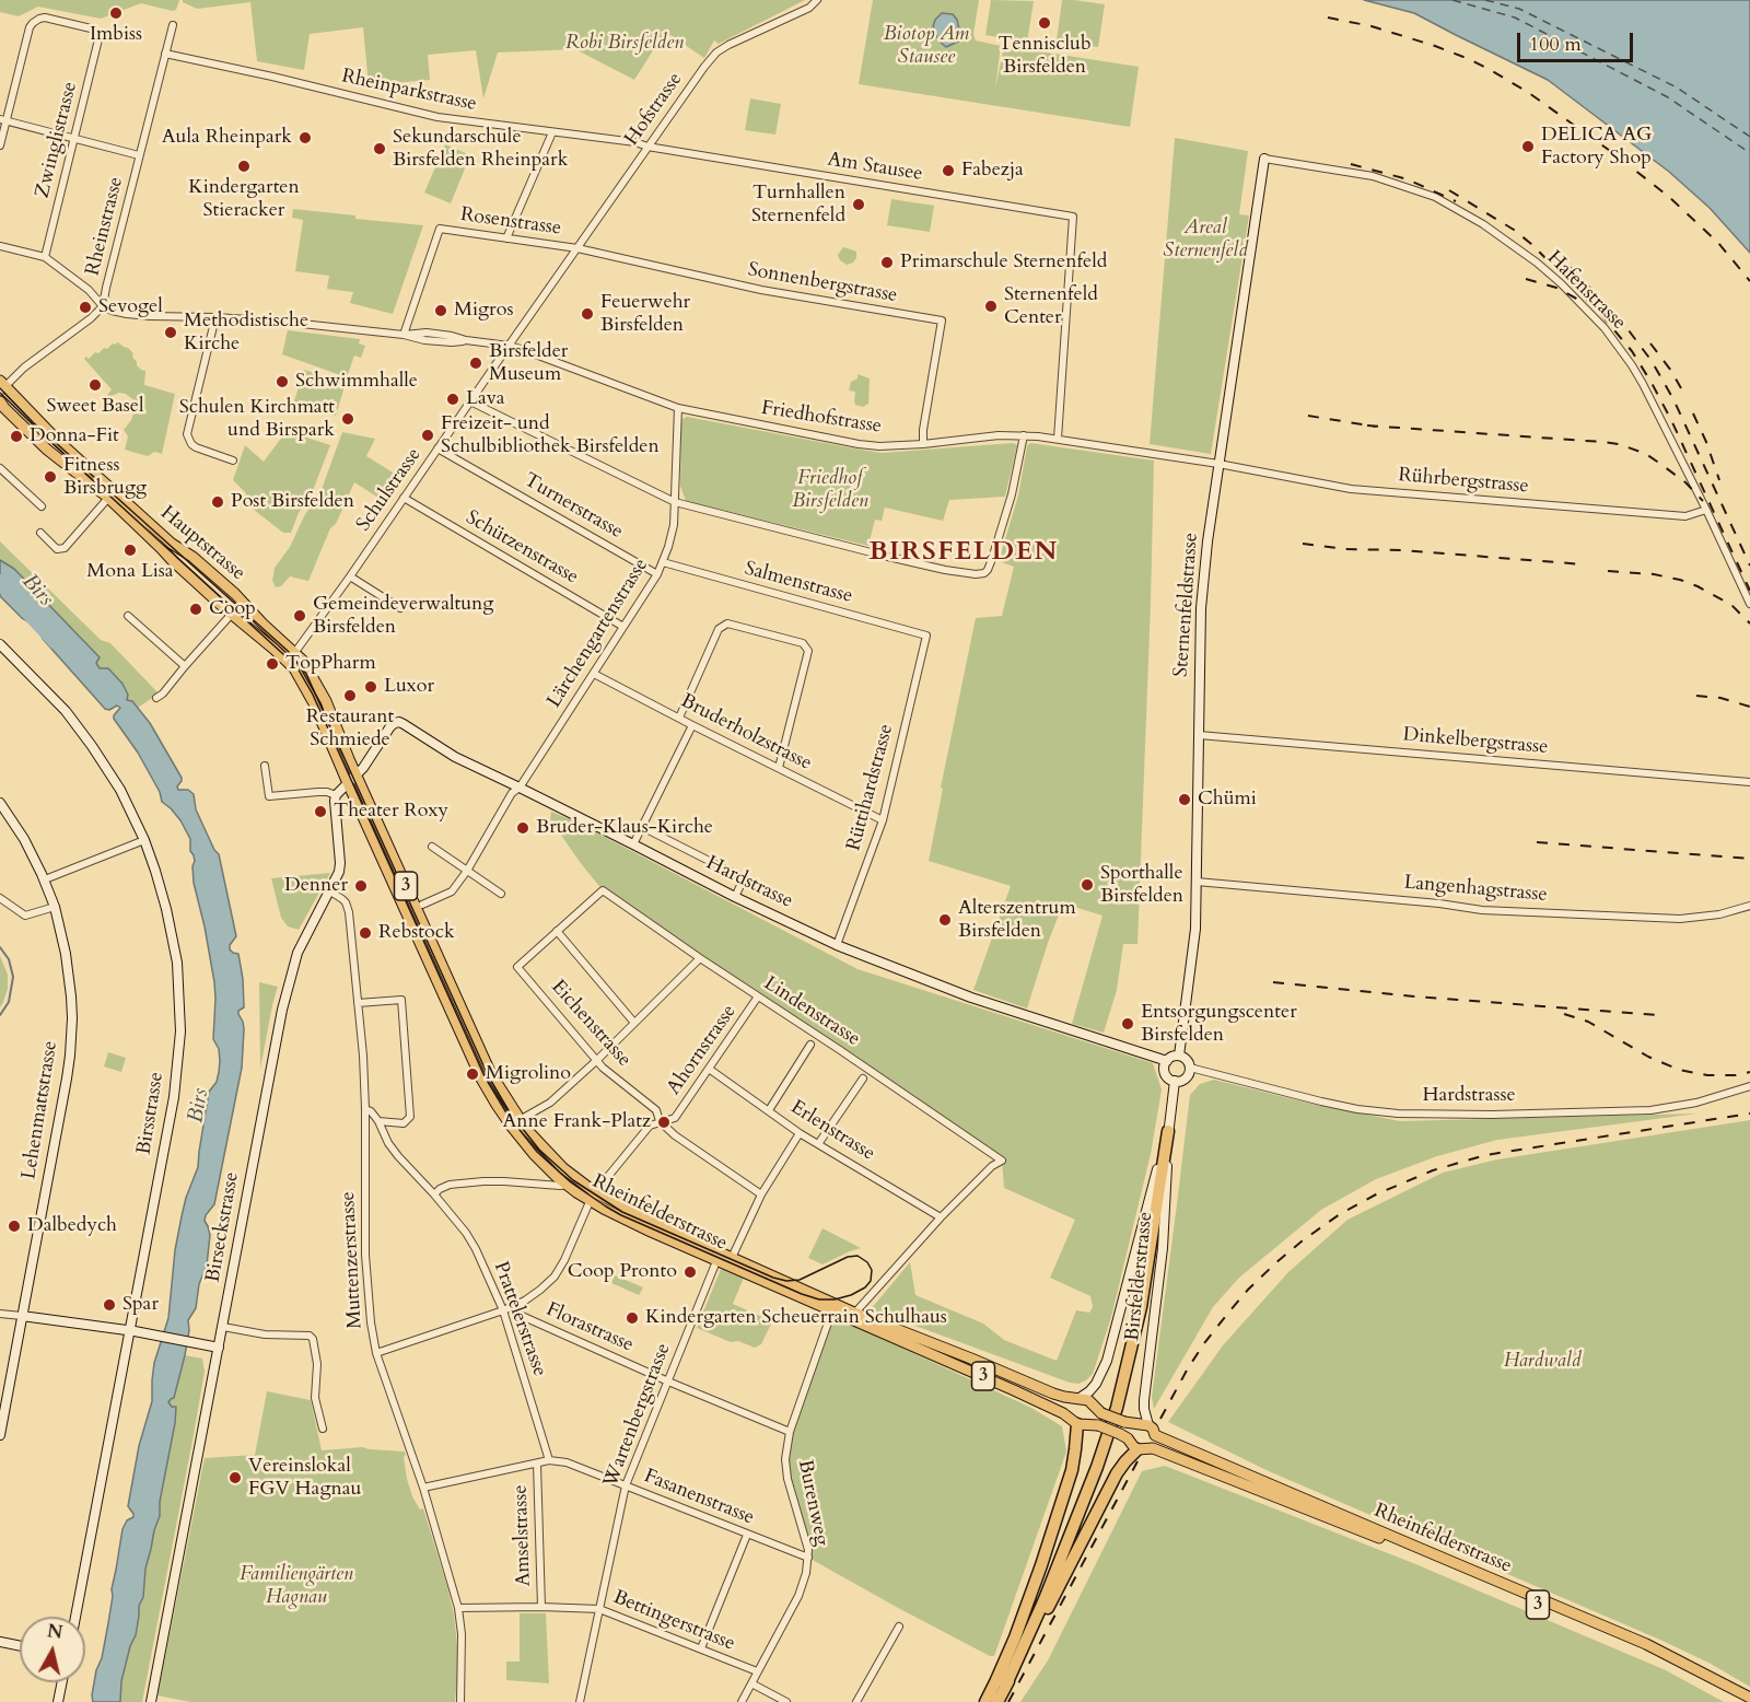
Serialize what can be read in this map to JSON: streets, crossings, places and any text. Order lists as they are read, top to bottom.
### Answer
{
  "streets": {
    "main road": ["Hauptstrasse", "3", "Rheinfelderstrasse"],
    "street": [
      "Rheinparkstrasse",
      "Hofstrasse",
      "Zwinglistrasse",
      "Am Stausee",
      "Rosenstrasse",
      "Rheinstrasse",
      "Sonnenbergstrasse",
      "Hafenstrasse",
      "Friedhofstrasse",
      "Rührbergstrasse",
      "Schulstrasse",
      "Turnerstrasse",
      "Schützenstrasse",
      "Salmenstrasse",
      "Sternenfeldstrasse",
      "Lärchengartenstrasse",
      "Bruderholzstrasse",
      "Dinkelbergstrasse",
      "Rüttihardstrasse",
      "Hardstrasse",
      "Langenhagstrasse",
      "Lindenstrasse",
      "Eichenstrasse",
      "Ahornstrasse",
      "Lehenmattstrasse",
      "Birsstrasse",
      "Erlenstrasse",
      "Birseckstrasse",
      "Muttenzerstrasse",
      "Birsfelderstrasse",
      "Prattelerstrasse",
      "Florastrasse",
      "Wartenbergstrasse",
      "Fasanenstrasse",
      "Burenweg",
      "Amselstrasse",
      "Bettingerstrasse"
    ]
  },
  "crossings": [
    ["Rheinparkstrasse", "Hofstrasse"],
    ["Rheinparkstrasse", "Am Stausee"],
    ["Rheinparkstrasse", "Rheinstrasse"],
    ["Hofstrasse", "Am Stausee"],
    ["Hofstrasse", "Rosenstrasse"],
    ["Hofstrasse", "Sonnenbergstrasse"],
    ["Hofstrasse", "Schulstrasse"],
    ["Am Stausee", "Friedhofstrasse"],
    ["Rosenstrasse", "Sonnenbergstrasse"],
    ["Rosenstrasse", "Friedhofstrasse"],
    ["Rosenstrasse", "Schulstrasse"],
    ["Rheinstrasse", "Friedhofstrasse"],
    ["Rheinstrasse", "Hauptstrasse"],
    ["Sonnenbergstrasse", "Friedhofstrasse"],
    ["Sonnenbergstrasse", "Schulstrasse"],
    ["Hafenstrasse", "Rührbergstrasse"],
    ["Hafenstrasse", "Sternenfeldstrasse"],
    ["Friedhofstrasse", "Rührbergstrasse"],
    ["Friedhofstrasse", "Schulstrasse"],
    ["Friedhofstrasse", "Sternenfeldstrasse"],
    ["Friedhofstrasse", "Lärchengartenstrasse"],
    ["Rührbergstrasse", "Sternenfeldstrasse"],
    ["Schulstrasse", "Turnerstrasse"],
    ["Schulstrasse", "Hauptstrasse"],
    ["Schulstrasse", "Schützenstrasse"],
    ["Schulstrasse", "Rheinfelderstrasse"],
    ["Turnerstrasse", "Lärchengartenstrasse"],
    ["Hauptstrasse", "Rheinfelderstrasse"],
    ["Schützenstrasse", "Lärchengartenstrasse"],
    ["Salmenstrasse", "Lärchengartenstrasse"],
    ["Salmenstrasse", "Rüttihardstrasse"],
    ["Sternenfeldstrasse", "Dinkelbergstrasse"],
    ["Sternenfeldstrasse", "Hardstrasse"],
    ["Sternenfeldstrasse", "Langenhagstrasse"],
    ["Sternenfeldstrasse", "Birsfelderstrasse"],
    ["Lärchengartenstrasse", "Bruderholzstrasse"],
    ["Lärchengartenstrasse", "Hardstrasse"],
    ["Bruderholzstrasse", "Rüttihardstrasse"],
    ["Rüttihardstrasse", "Hardstrasse"],
    ["Hardstrasse", "Rheinfelderstrasse"],
    ["Hardstrasse", "Birsfelderstrasse"],
    ["Lindenstrasse", "Eichenstrasse"],
    ["Lindenstrasse", "Ahornstrasse"],
    ["Lindenstrasse", "Erlenstrasse"],
    ["Eichenstrasse", "Ahornstrasse"],
    ["Ahornstrasse", "Erlenstrasse"],
    ["Ahornstrasse", "Rheinfelderstrasse"],
    ["Ahornstrasse", "Muttenzerstrasse"],
    ["Ahornstrasse", "Prattelerstrasse"],
    ["Rheinfelderstrasse", "Birsfelderstrasse"],
    ["Rheinfelderstrasse", "Wartenbergstrasse"],
    ["Rheinfelderstrasse", "Burenweg"],
    ["Birseckstrasse", "Muttenzerstrasse"],
    ["Muttenzerstrasse", "Prattelerstrasse"],
    ["Muttenzerstrasse", "Fasanenstrasse"],
    ["Muttenzerstrasse", "Bettingerstrasse"],
    ["Prattelerstrasse", "Fasanenstrasse"],
    ["Florastrasse", "Wartenbergstrasse"],
    ["Florastrasse", "Burenweg"],
    ["Wartenbergstrasse", "Fasanenstrasse"],
    ["Wartenbergstrasse", "Bettingerstrasse"],
    ["Fasanenstrasse", "Burenweg"],
    ["Fasanenstrasse", "Amselstrasse"],
    ["Burenweg", "Bettingerstrasse"],
    ["Amselstrasse", "Bettingerstrasse"]
  ],
  "districts": ["BIRSFELDEN"],
  "water": ["Birs"],
  "parks": [
    "Biotop Am Stausee",
    "Robi Birsfelden",
    "Areal Sternenfeld",
    "Friedhof Birsfelden",
    "Hardwald",
    "Familiengärten Hagnau"
  ],
  "places": [
    "Imbiss",
    "Tennisclub Birsfelden",
    "Aula Rheinpark",
    "DELICA AG Factory Shop",
    "Sekundarschule Birsfelden Rheinpark",
    "Kindergarten Stieracker",
    "Fabezja",
    "Turnhallen Sternenfeld",
    "Primarschule Sternenfeld",
    "Sternenfeld Center",
    "Sevogel",
    "Migros",
    "Feuerwehr Birsfelden",
    "Methodistische Kirche",
    "Birsfelder Museum",
    "Schwimmhalle",
    "Sweet Basel",
    "Lava",
    "Schulen Kirchmatt und Birspark",
    "Freizeit- und Schulbibliothek Birsfelden",
    "Donna-Fit",
    "Fitness Birsbrugg",
    "Post Birsfelden",
    "Mona Lisa",
    "Coop",
    "Gemeindeverwaltung Birsfelden",
    "TopPharm",
    "Luxor",
    "Restaurant Schmiede",
    "Chümi",
    "Theater Roxy",
    "Bruder-Klaus-Kirche",
    "Sporthalle Birsfelden",
    "Denner",
    "Alterszentrum Birsfelden",
    "Rebstock",
    "Entsorgungscenter Birsfelden",
    "Migrolino",
    "Anne Frank-Platz",
    "Dalbedych",
    "Coop Pronto",
    "Spar",
    "Kindergarten Scheuerrain Schulhaus",
    "Vereinslokal FGV Hagnau"
  ],
  "scale_bar": "100 m",
  "north": "top"
}
